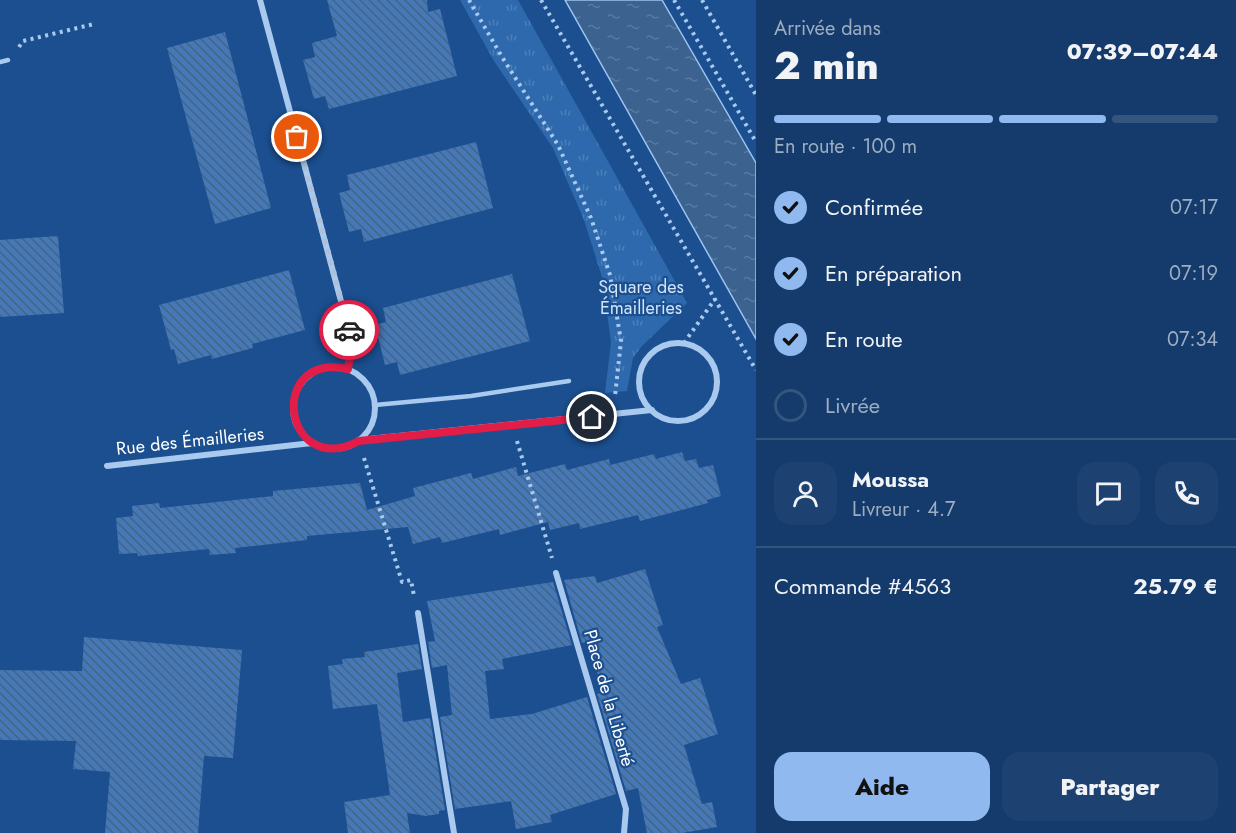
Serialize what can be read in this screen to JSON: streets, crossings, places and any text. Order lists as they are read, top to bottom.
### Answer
{
  "streets": {
    "street": ["Rue des Émailleries", "Place de la Liberté"]
  },
  "parks": ["Square des Émailleries"],
  "page": {
    "heading": ["2 min", "Arrivée dans", "07:39–07:44"],
    "panel": [
      "Moussa",
      "Livreur · 4.7",
      "Commande #4563",
      "25.79 €"
    ],
    "bar": "En route · 100 m",
    "list": [
      ["Confirmée", "07:17"],
      ["En préparation", "07:19"],
      ["En route", "07:34"],
      "Livrée"
    ],
    "buttons": ["Aide", "Partager"]
  }
}
